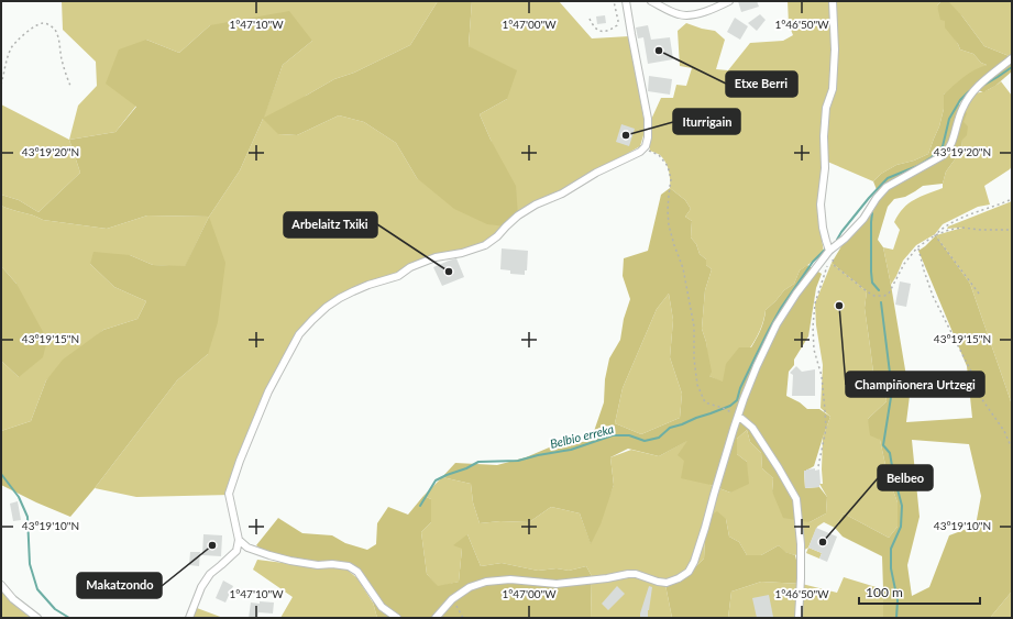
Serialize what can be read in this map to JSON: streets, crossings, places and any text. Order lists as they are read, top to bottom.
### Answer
{
  "water": ["Belbio erreka"],
  "places": [
    "Etxe Berri",
    "Iturrigain",
    "Arbelaitz Txiki",
    "Champiñonera Urtzegi",
    "Belbeo",
    "Makatzondo"
  ],
  "scale_bar": "100 m",
  "coordinates": [
    "1°47'10\"W",
    "1°47'00\"W",
    "1°46'50\"W",
    "43°19'20\"N",
    "43°19'15\"N",
    "43°19'10\"N"
  ]
}
